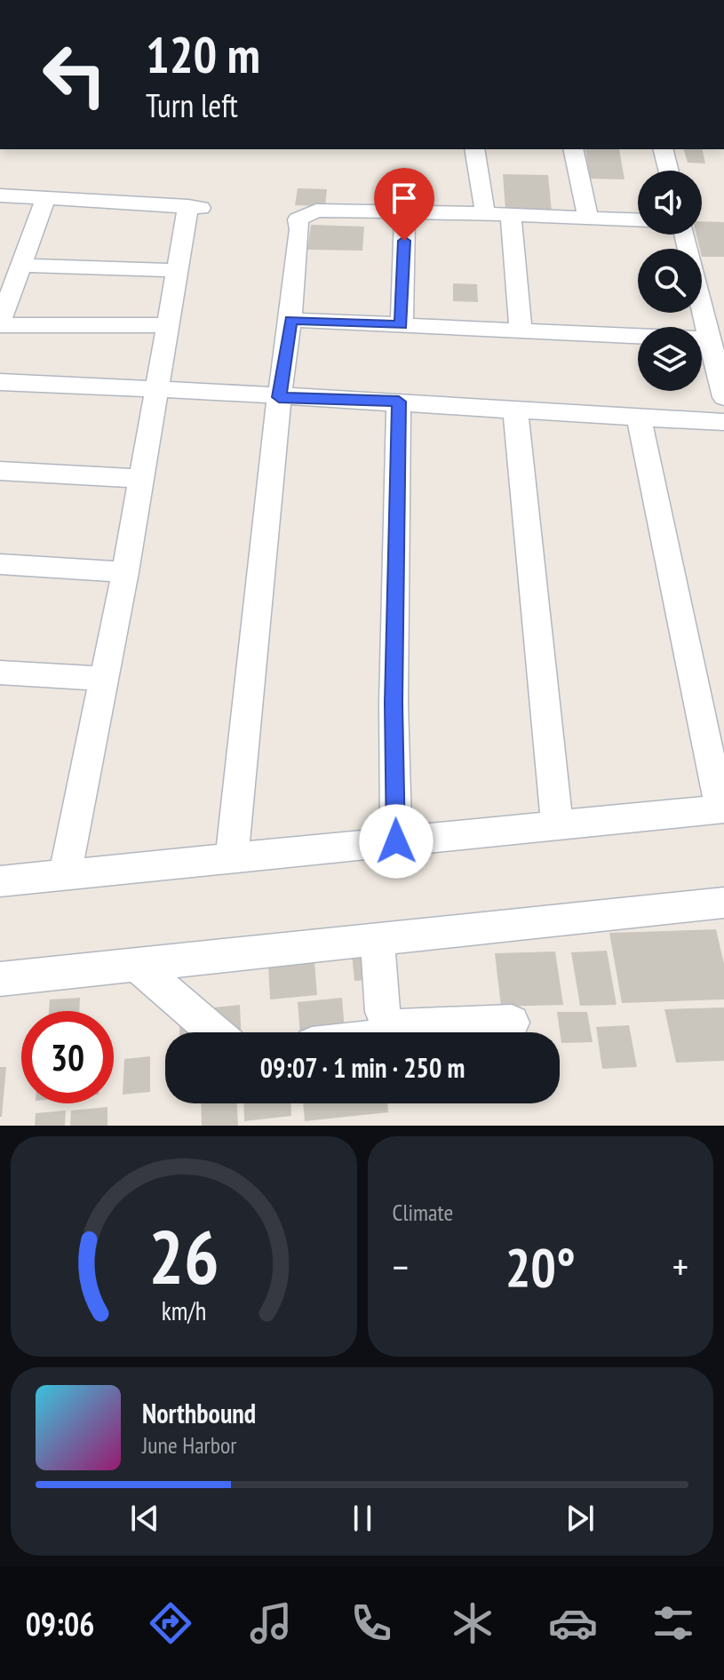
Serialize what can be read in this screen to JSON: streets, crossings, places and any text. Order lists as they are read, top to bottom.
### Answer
{
  "page": {
    "turn": ["120 m", "Turn left"],
    "limit": "30",
    "trip": "09:07 · 1 min · 250 m",
    "tile": "Climate",
    "heat": ["−", "20°", "+"],
    "song": ["Northbound", "June Harbor"],
    "tabs": "09:06",
    "gauge": ["26", "km/h"]
  }
}
